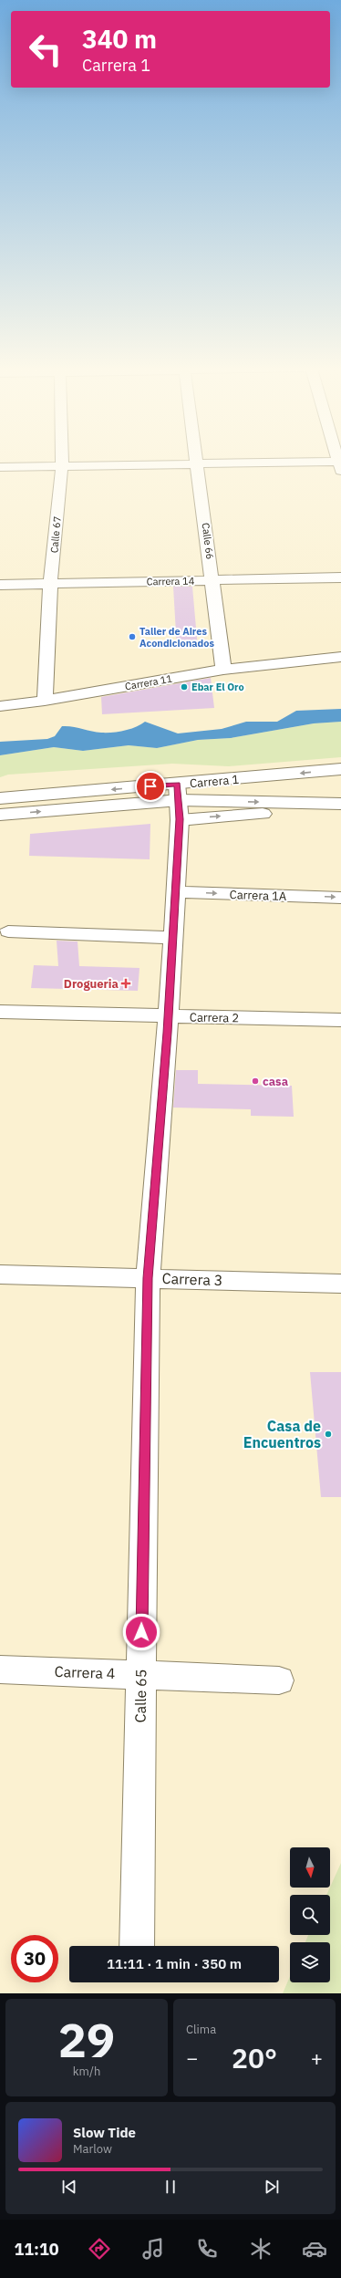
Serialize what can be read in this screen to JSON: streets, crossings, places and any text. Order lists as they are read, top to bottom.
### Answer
{
  "streets": {
    "street": [
      "Calle 67",
      "Calle 66",
      "Carrera 14",
      "Carrera 11",
      "Carrera 1",
      "Carrera 1A",
      "Carrera 2",
      "Carrera 3",
      "Carrera 4",
      "Calle 65"
    ]
  },
  "crossings": [
    ["Calle 67", "Carrera 14"],
    ["Calle 67", "Carrera 11"],
    ["Calle 66", "Carrera 14"],
    ["Calle 66", "Carrera 11"],
    ["Carrera 1", "Calle 65"],
    ["Carrera 1A", "Calle 65"],
    ["Carrera 2", "Calle 65"],
    ["Carrera 3", "Calle 65"],
    ["Carrera 4", "Calle 65"]
  ],
  "places": {
    "other": [
      "Taller de Aires Acondicionados",
      "Ebar El Oro",
      "casa",
      "Casa de Encuentros"
    ],
    "health": ["Drogueria"]
  },
  "north": "bottom",
  "page": {
    "turn": ["340 m", "Carrera 1"],
    "limit": "30",
    "trip": "11:11 · 1 min · 350 m",
    "tile": [
      ["29", "km/h"],
      "Clima"
    ],
    "heat": ["−", "20°", "+"],
    "song": ["Slow Tide", "Marlow"],
    "tabs": "11:10"
  }
}
